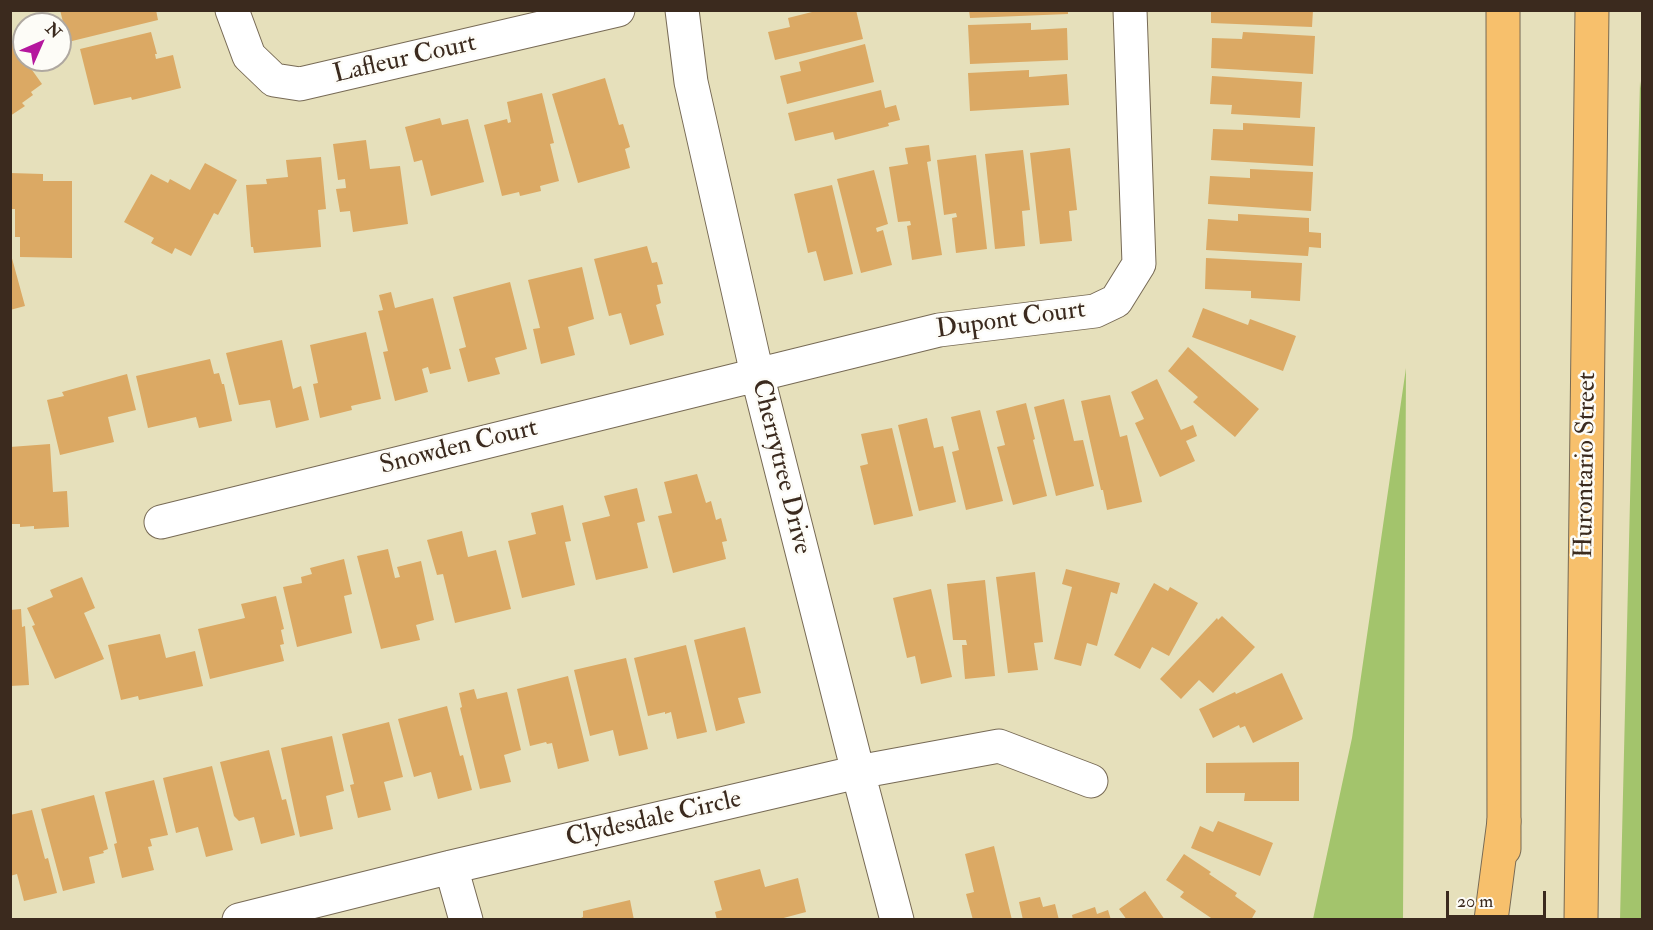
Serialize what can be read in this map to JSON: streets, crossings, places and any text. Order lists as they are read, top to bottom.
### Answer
{
  "streets": {
    "main road": ["Hurontario Street"],
    "street": [
      "Lafleur Court",
      "Dupont Court",
      "Snowden Court",
      "Cherrytree Drive",
      "Clydesdale Circle"
    ]
  },
  "crossings": [
    ["Dupont Court", "Snowden Court"],
    ["Dupont Court", "Cherrytree Drive"],
    ["Snowden Court", "Cherrytree Drive"],
    ["Cherrytree Drive", "Clydesdale Circle"]
  ],
  "scale_bar": "20 m",
  "north": "top right"
}
